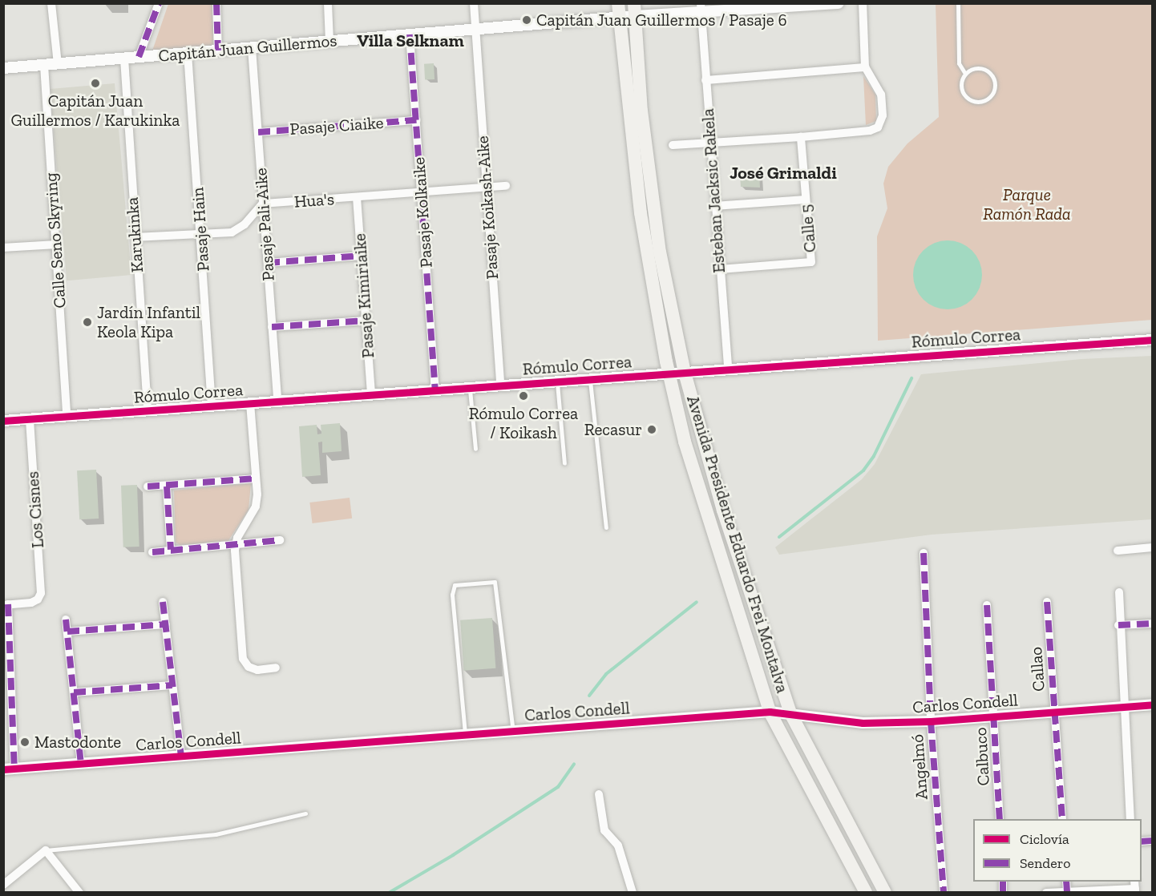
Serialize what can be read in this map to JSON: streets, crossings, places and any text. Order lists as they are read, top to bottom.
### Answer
{
  "streets": {
    "main road": ["Avenida Presidente Eduardo Frei Montalva"],
    "street": [
      "Capitán Juan Guillermos",
      "Pasaje Ciaike",
      "Esteban Jacksic Rakela",
      "Hua's",
      "Pasaje Koikash-Aike",
      "Pasaje Kolkaike",
      "Pasaje Pali-Aike",
      "Calle 5",
      "Pasaje Hain",
      "Karukinka",
      "Calle Seno Skyring",
      "Pasaje Kimiriaike",
      "Rómulo Correa",
      "Los Cisnes",
      "Callao",
      "Carlos Condell",
      "Calbuco",
      "Angelmó"
    ]
  },
  "crossings": [
    ["Capitán Juan Guillermos", "Esteban Jacksic Rakela"],
    ["Capitán Juan Guillermos", "Pasaje Koikash-Aike"],
    ["Capitán Juan Guillermos", "Pasaje Kolkaike"],
    ["Capitán Juan Guillermos", "Pasaje Pali-Aike"],
    ["Capitán Juan Guillermos", "Pasaje Hain"],
    ["Capitán Juan Guillermos", "Karukinka"],
    ["Capitán Juan Guillermos", "Calle Seno Skyring"],
    ["Capitán Juan Guillermos", "Avenida Presidente Eduardo Frei Montalva"],
    ["Pasaje Ciaike", "Pasaje Kolkaike"],
    ["Pasaje Ciaike", "Pasaje Pali-Aike"],
    ["Esteban Jacksic Rakela", "Calle 5"],
    ["Esteban Jacksic Rakela", "Rómulo Correa"],
    ["Hua's", "Pasaje Koikash-Aike"],
    ["Hua's", "Pasaje Kolkaike"],
    ["Hua's", "Pasaje Pali-Aike"],
    ["Hua's", "Pasaje Kimiriaike"],
    ["Pasaje Koikash-Aike", "Rómulo Correa"],
    ["Pasaje Kolkaike", "Rómulo Correa"],
    ["Pasaje Pali-Aike", "Rómulo Correa"],
    ["Pasaje Hain", "Rómulo Correa"],
    ["Karukinka", "Rómulo Correa"],
    ["Calle Seno Skyring", "Rómulo Correa"],
    ["Pasaje Kimiriaike", "Rómulo Correa"],
    ["Rómulo Correa", "Los Cisnes"],
    ["Rómulo Correa", "Avenida Presidente Eduardo Frei Montalva"],
    ["Avenida Presidente Eduardo Frei Montalva", "Carlos Condell"],
    ["Callao", "Carlos Condell"],
    ["Carlos Condell", "Calbuco"],
    ["Carlos Condell", "Angelmó"]
  ],
  "districts": ["Villa Selknam", "José Grimaldi"],
  "parks": ["Parque Ramón Rada"],
  "places": [
    "Capitán Juan Guillermos / Pasaje 6",
    "Capitán Juan Guillermos / Karukinka",
    "Jardín Infantil Keola Kipa",
    "Rómulo Correa / Koikash",
    "Recasur",
    "Mastodonte"
  ],
  "legend": ["Ciclovía", "Sendero"]
}
